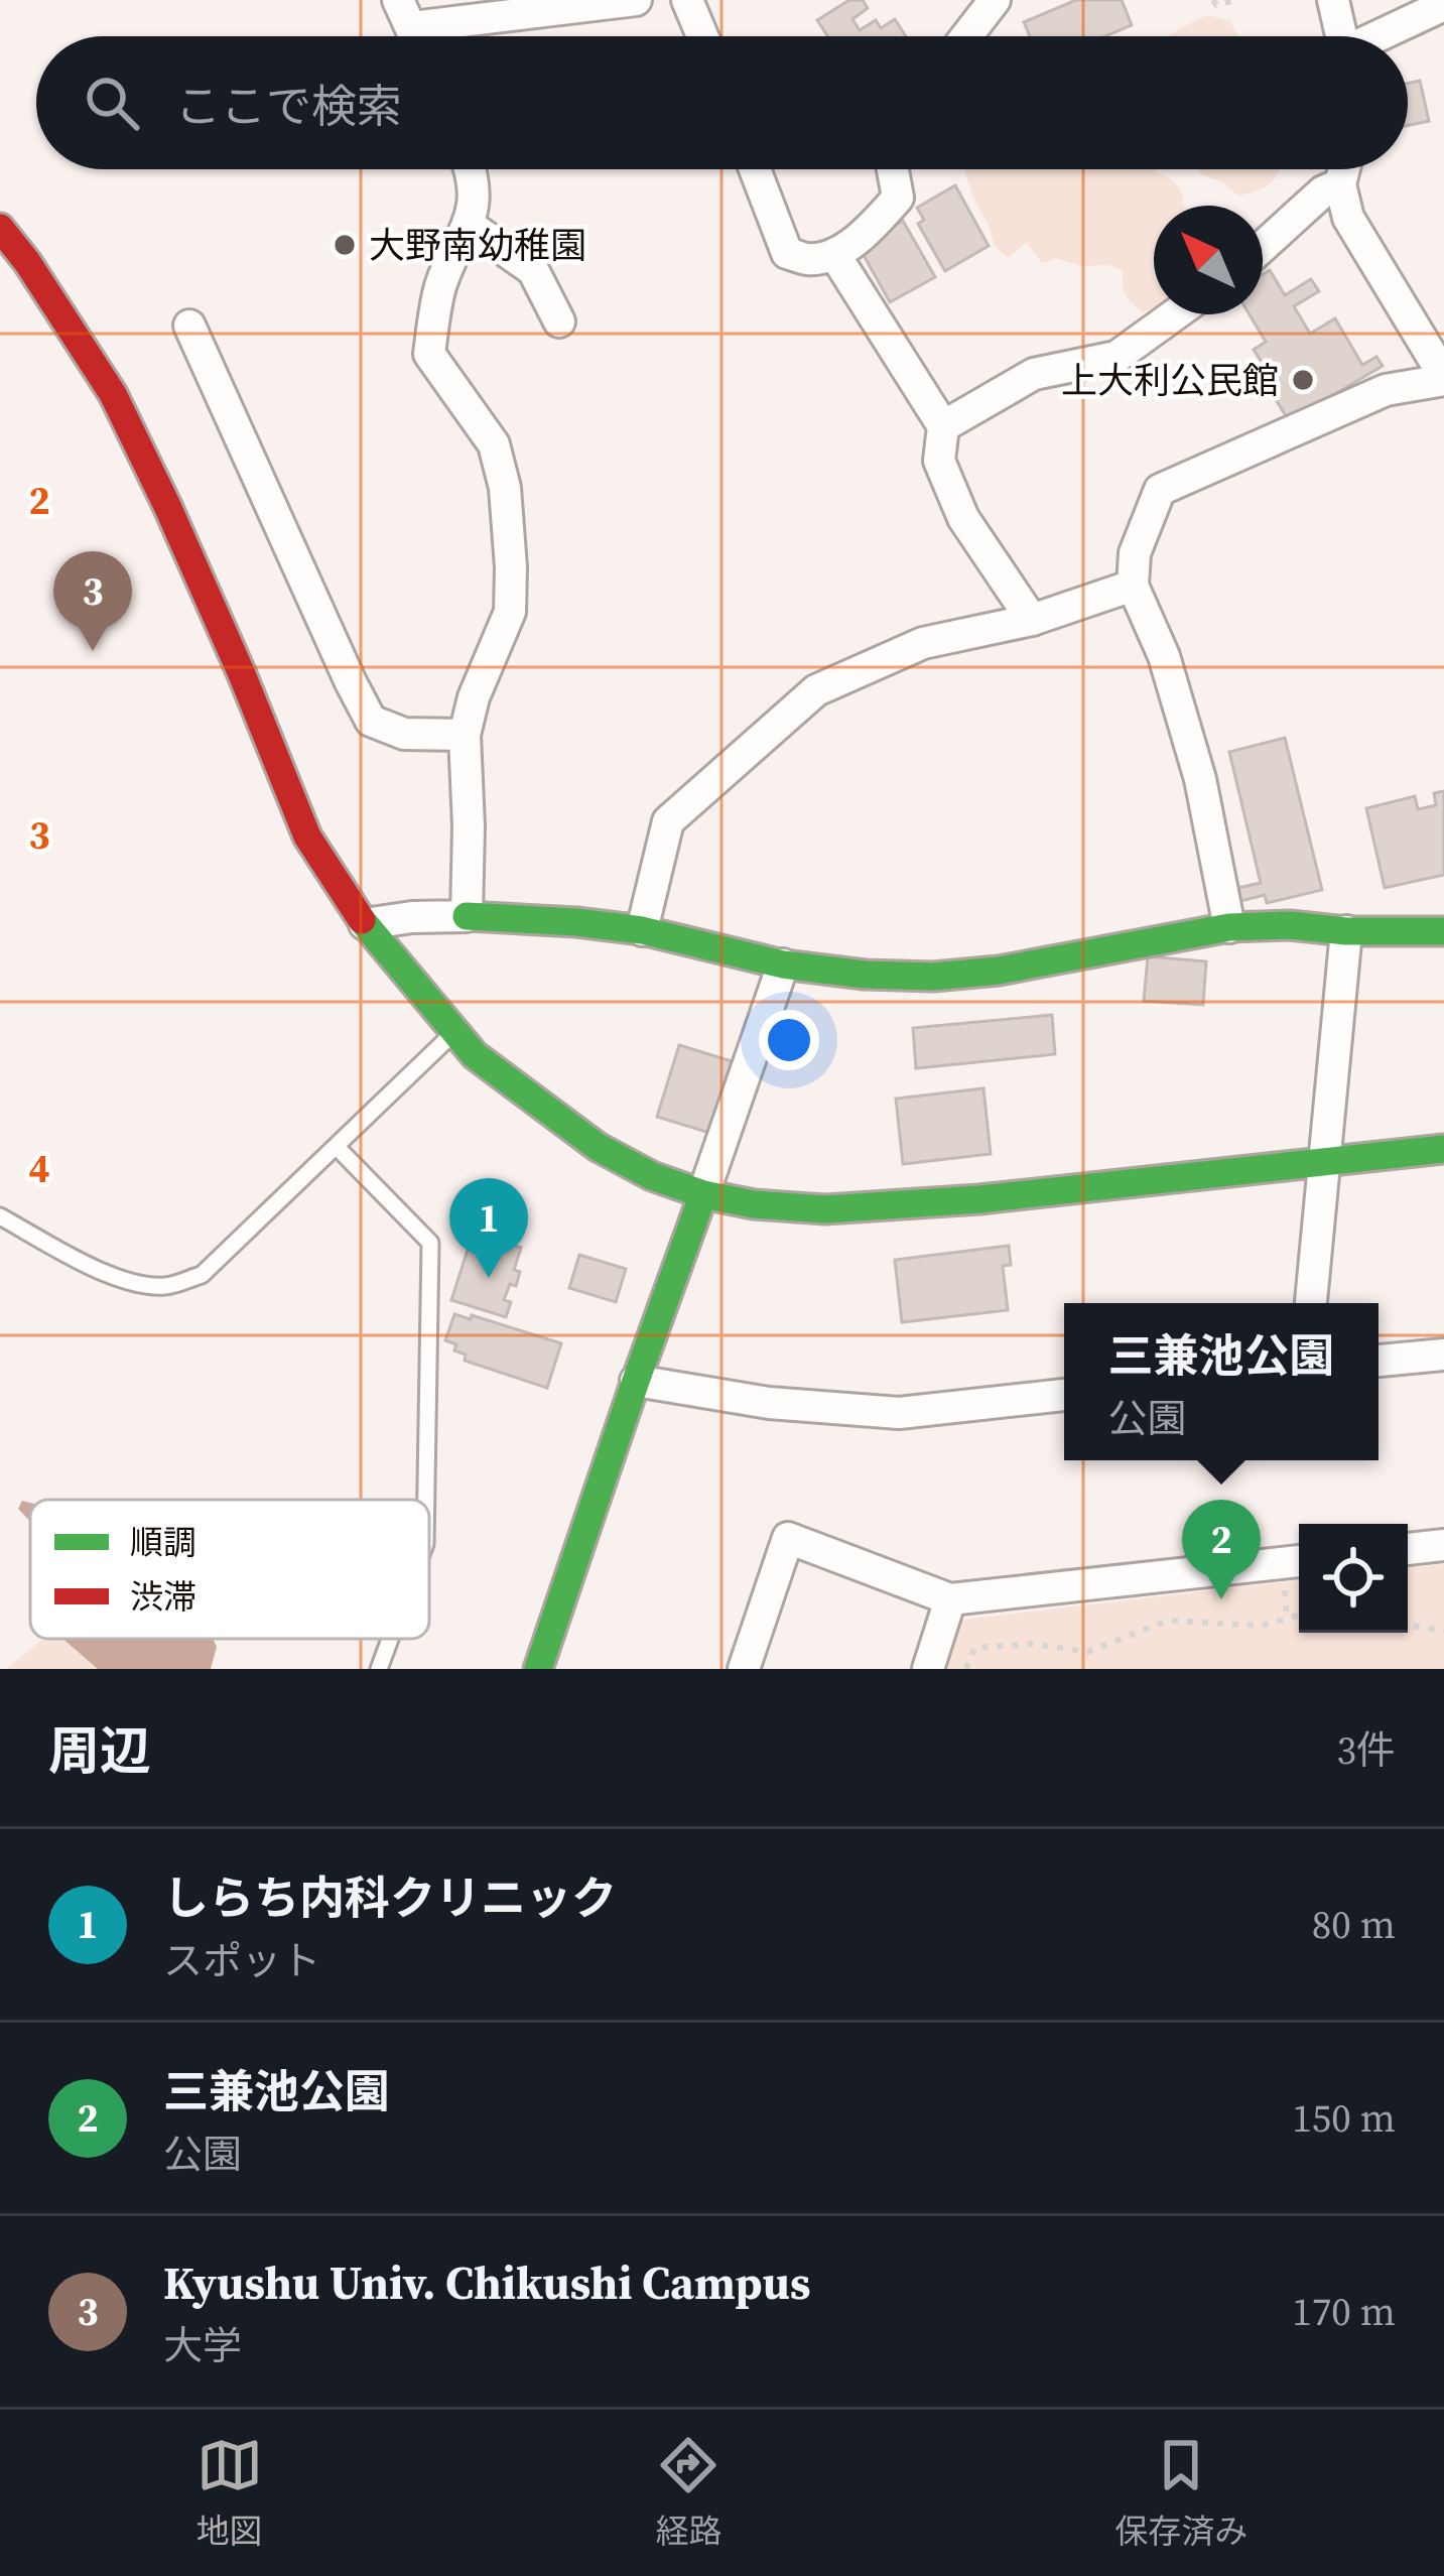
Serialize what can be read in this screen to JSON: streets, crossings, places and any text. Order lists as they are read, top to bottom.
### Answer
{
  "places": ["大野南幼稚園", "上大利公民館"],
  "legend": ["順調", "渋滞"],
  "north": "top left",
  "page": {
    "search": "ここで検索",
    "pins": ["3", "1", "2"],
    "popup": ["三兼池公園", "公園"],
    "heading": ["周辺", "3件"],
    "list": [
      {
        "mark": "1",
        "name": "しらち内科クリニック",
        "note": "スポット",
        "value": "80 m"
      },
      {
        "mark": "2",
        "name": "三兼池公園",
        "note": "公園",
        "value": "150 m"
      },
      {
        "mark": "3",
        "name": "Kyushu Univ. Chikushi Campus",
        "note": "大学",
        "value": "170 m"
      }
    ],
    "nav": ["地図", "経路", "保存済み"]
  },
  "grid": {
    "rows": ["2", "3", "4"]
  }
}
